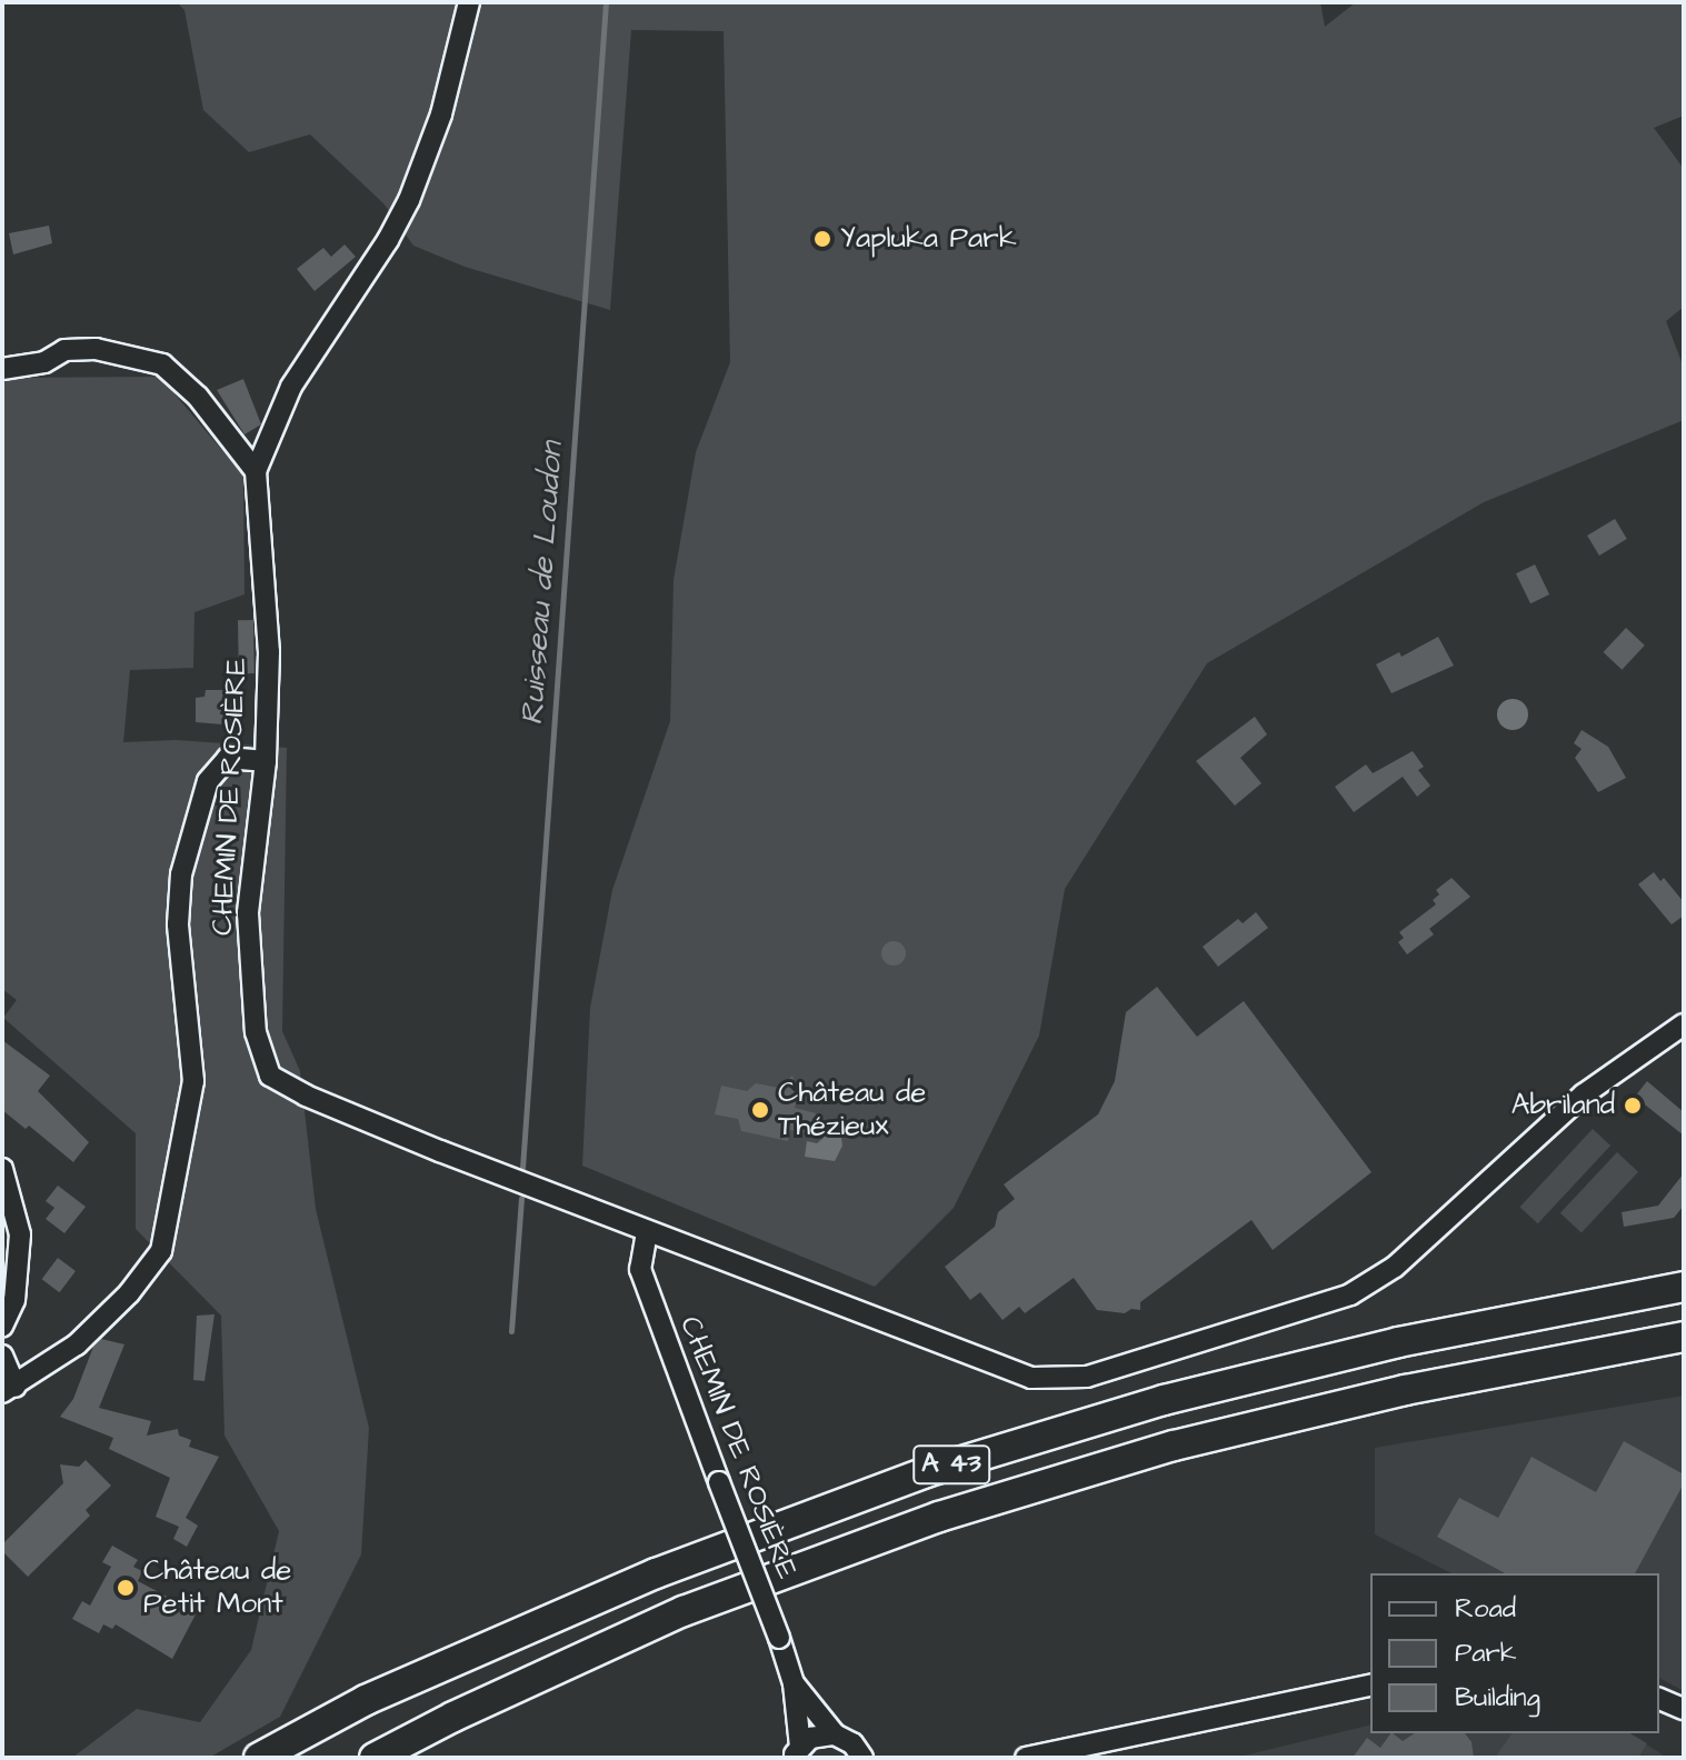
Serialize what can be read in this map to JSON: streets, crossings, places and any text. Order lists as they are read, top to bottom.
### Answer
{
  "streets": {
    "highway": ["A 43"],
    "street": ["CHEMIN DE ROSIÈRE"]
  },
  "water": ["Ruisseau de Loudon"],
  "places": [
    "Yapluka Park",
    "Abriland",
    "Château de Thézieux",
    "Château de Petit Mont"
  ],
  "legend": ["Road", "Park", "Building"]
}
